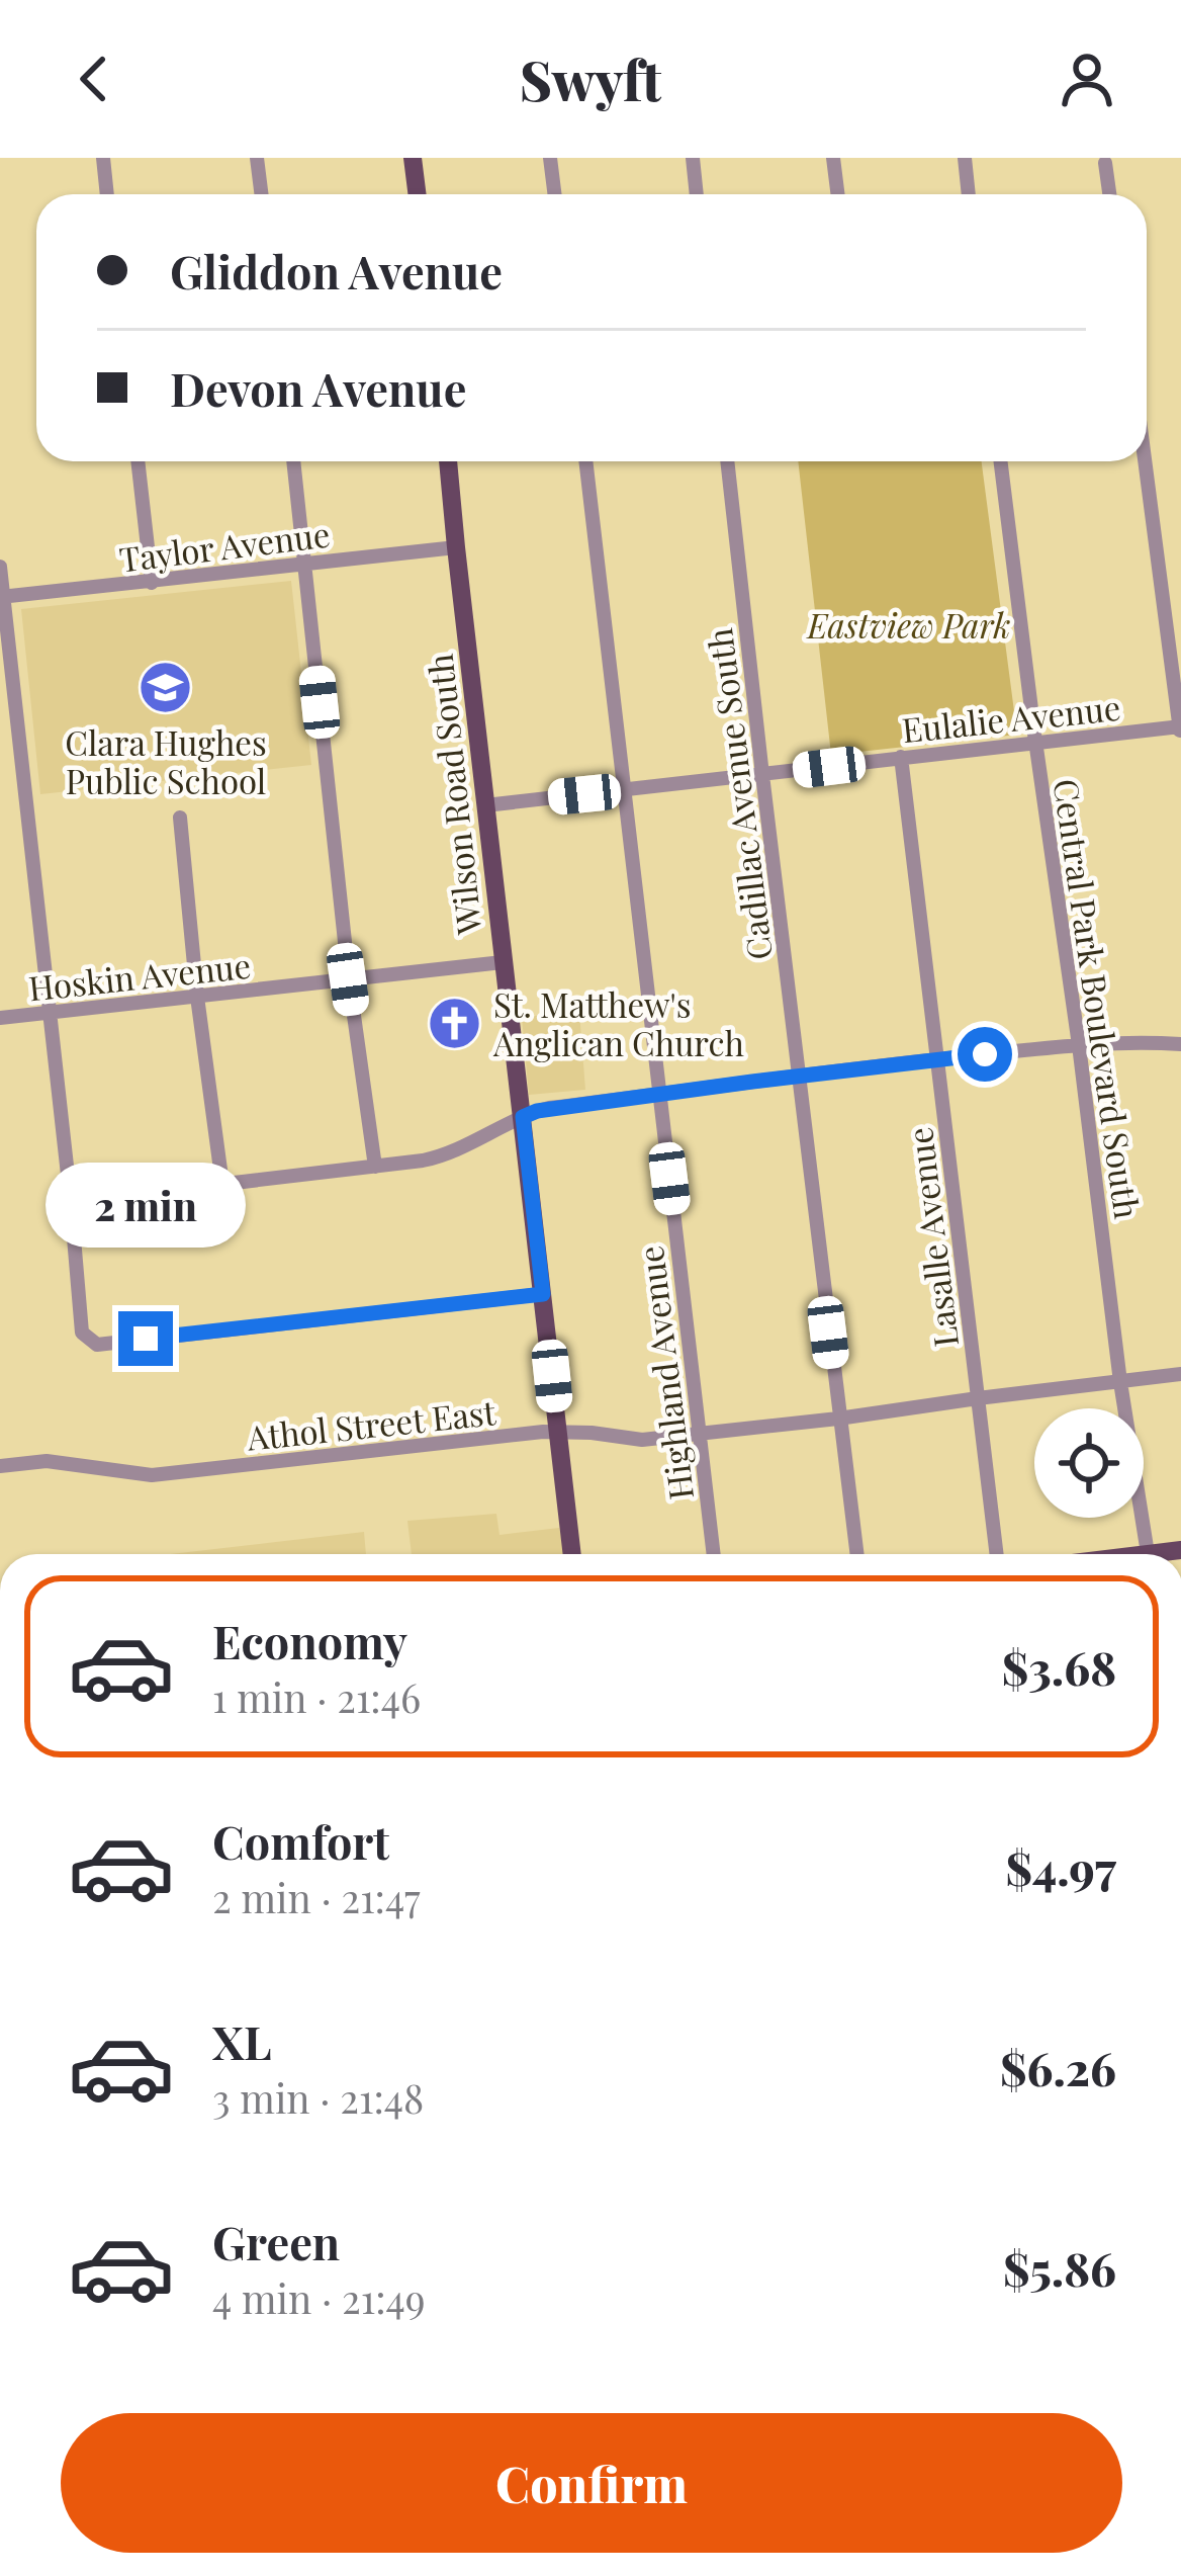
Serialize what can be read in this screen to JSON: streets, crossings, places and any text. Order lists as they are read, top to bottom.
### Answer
{
  "streets": {
    "main road": ["Wilson Road South"],
    "street": [
      "Taylor Avenue",
      "Eulalie Avenue",
      "Cadillac Avenue South",
      "Hoskin Avenue",
      "Central Park Boulevard South",
      "Lasalle Avenue",
      "Highland Avenue",
      "Athol Street East"
    ]
  },
  "crossings": [
    ["Taylor Avenue", "Wilson Road South"],
    ["Eulalie Avenue", "Wilson Road South"],
    ["Eulalie Avenue", "Cadillac Avenue South"],
    ["Eulalie Avenue", "Central Park Boulevard South"],
    ["Eulalie Avenue", "Lasalle Avenue"],
    ["Eulalie Avenue", "Highland Avenue"],
    ["Wilson Road South", "Hoskin Avenue"],
    ["Wilson Road South", "Athol Street East"],
    ["Cadillac Avenue South", "Athol Street East"],
    ["Central Park Boulevard South", "Athol Street East"],
    ["Lasalle Avenue", "Athol Street East"],
    ["Highland Avenue", "Athol Street East"]
  ],
  "parks": ["Eastview Park"],
  "places": {
    "school or university": ["Clara Hughes Public School"],
    "church": ["St. Matthew's Anglican Church"]
  },
  "page": {
    "header": "Swyft",
    "banner": ["Gliddon Avenue", "Devon Avenue"],
    "bubble": "2 min",
    "list": [
      {
        "name": "Economy",
        "note": "1 min · 21:46",
        "value": "$3.68"
      },
      {
        "name": "Comfort",
        "note": "2 min · 21:47",
        "value": "$4.97"
      },
      {
        "name": "XL",
        "note": "3 min · 21:48",
        "value": "$6.26"
      },
      {
        "name": "Green",
        "note": "4 min · 21:49",
        "value": "$5.86"
      }
    ],
    "buttons": "Confirm"
  }
}
